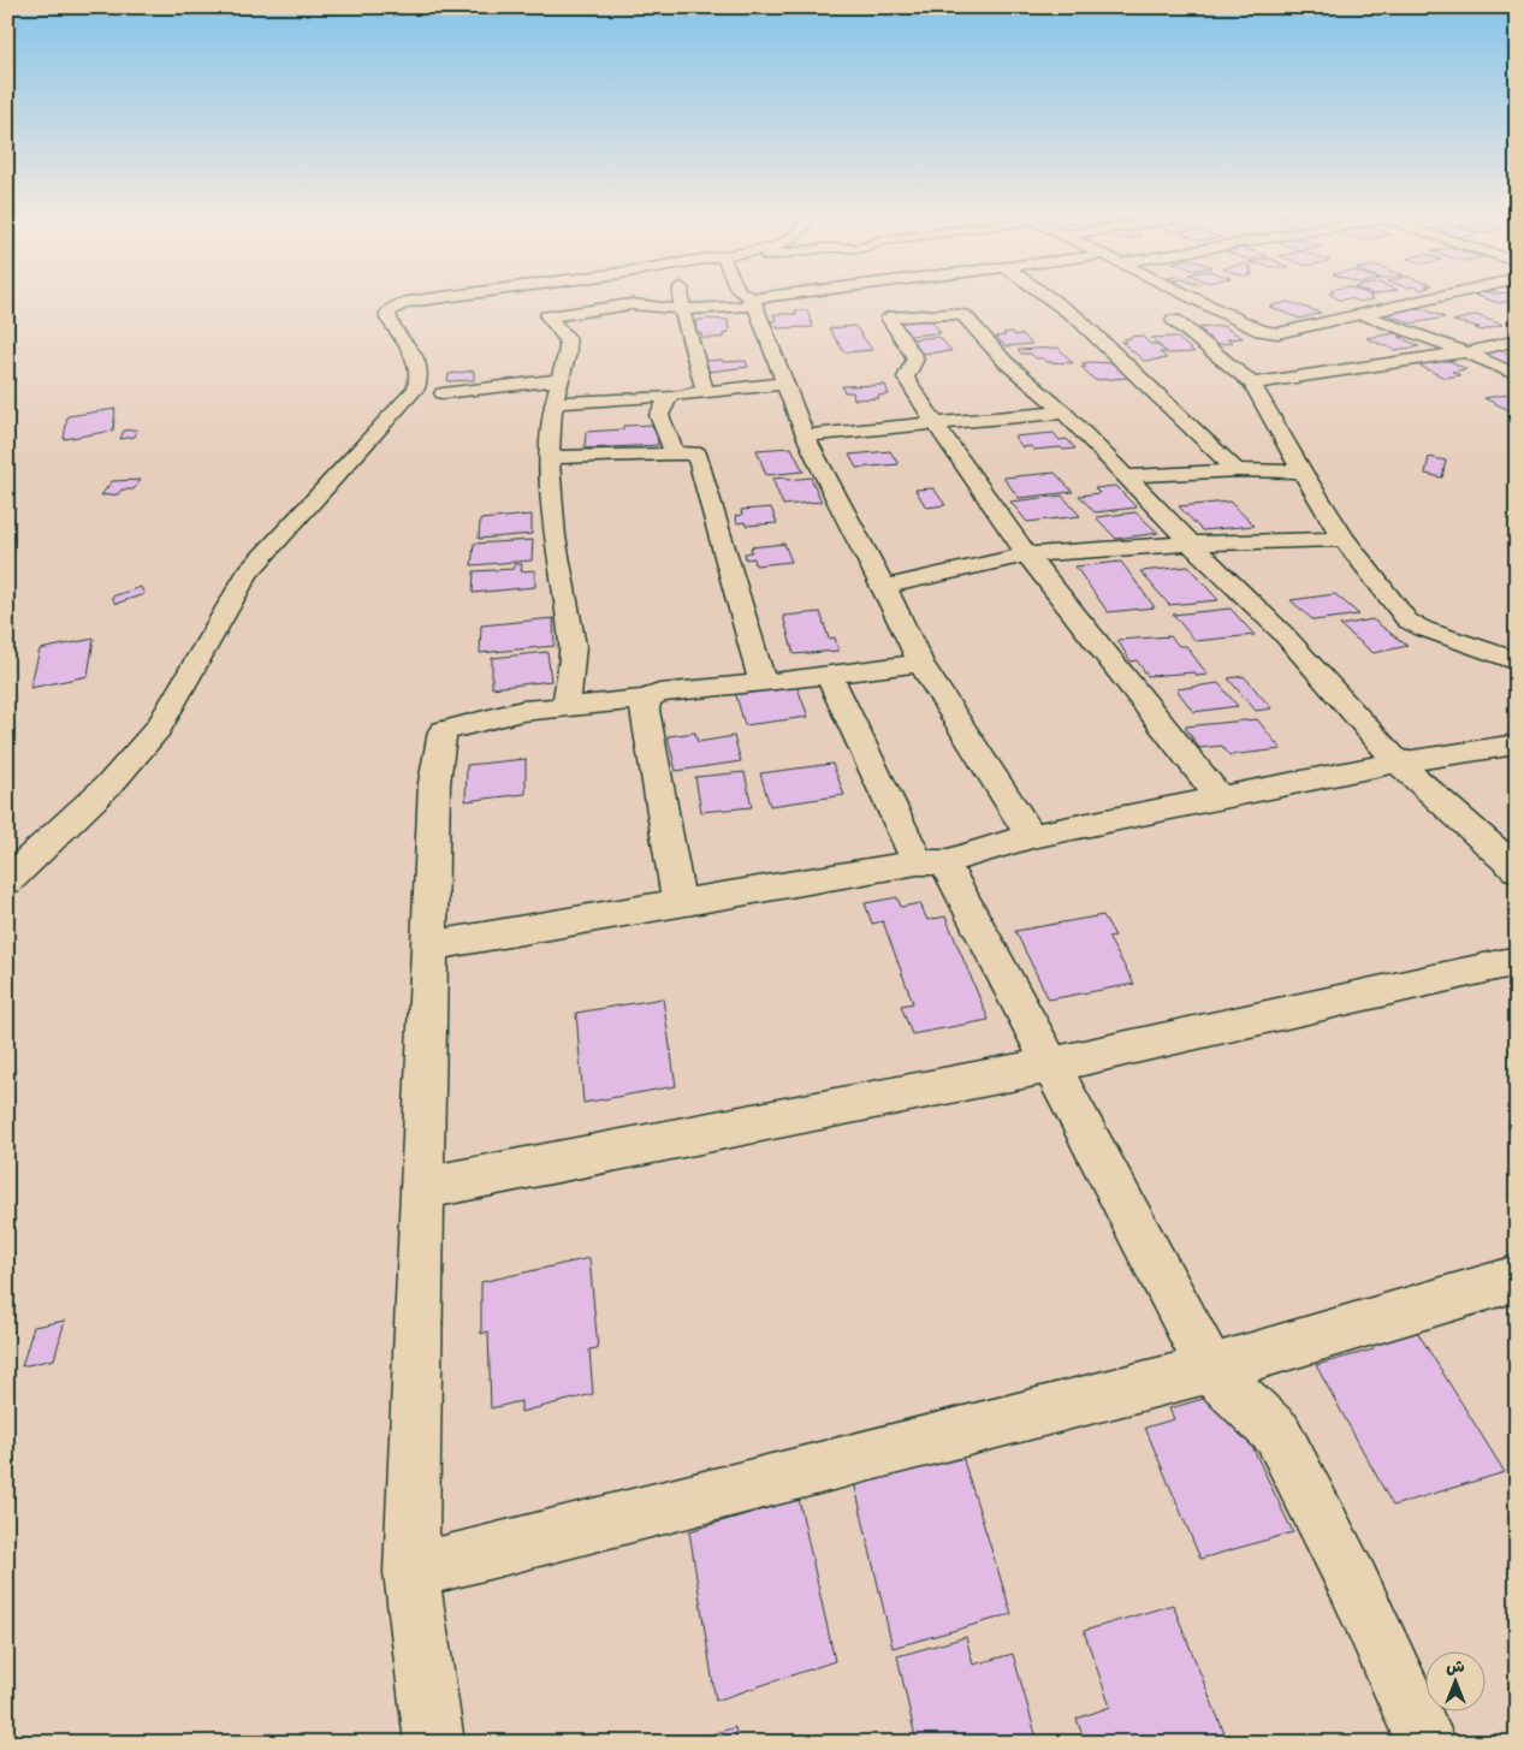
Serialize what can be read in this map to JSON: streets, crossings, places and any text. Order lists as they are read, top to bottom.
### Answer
{
  "north": "top"
}
